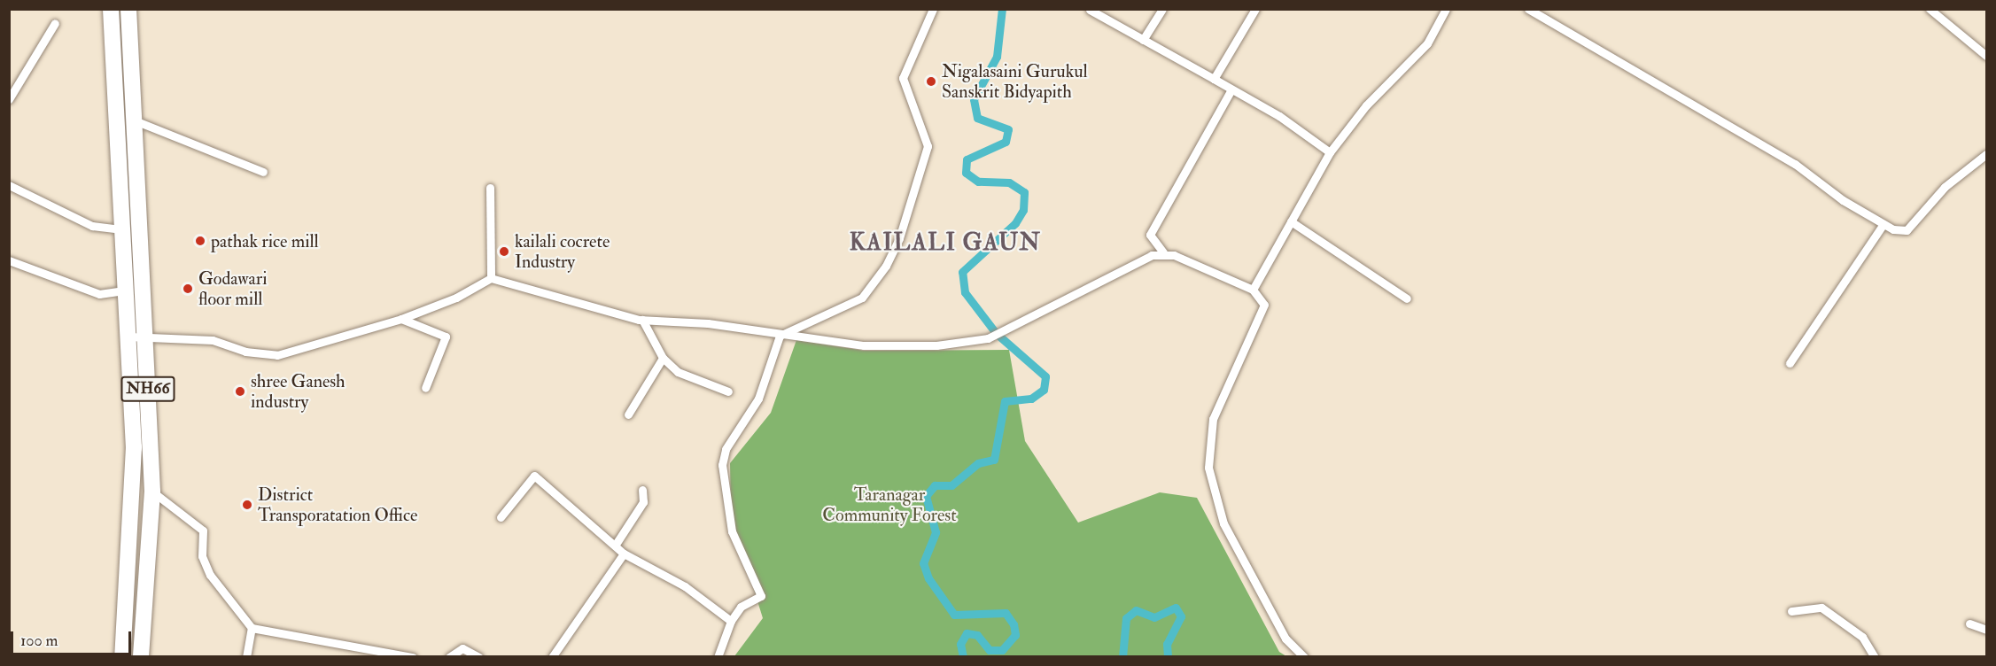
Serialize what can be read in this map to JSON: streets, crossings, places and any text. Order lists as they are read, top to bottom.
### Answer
{
  "streets": {
    "highway": ["NH66"]
  },
  "districts": ["KAILALI GAUN"],
  "parks": ["Taranagar Community Forest"],
  "places": [
    "Nigalasaini Gurukul Sanskrit Bidyapith",
    "pathak rice mill",
    "kailali cocrete Industry",
    "Godawari floor mill",
    "shree Ganesh industry",
    "District Transporatation Office"
  ],
  "scale_bar": "100 m"
}
